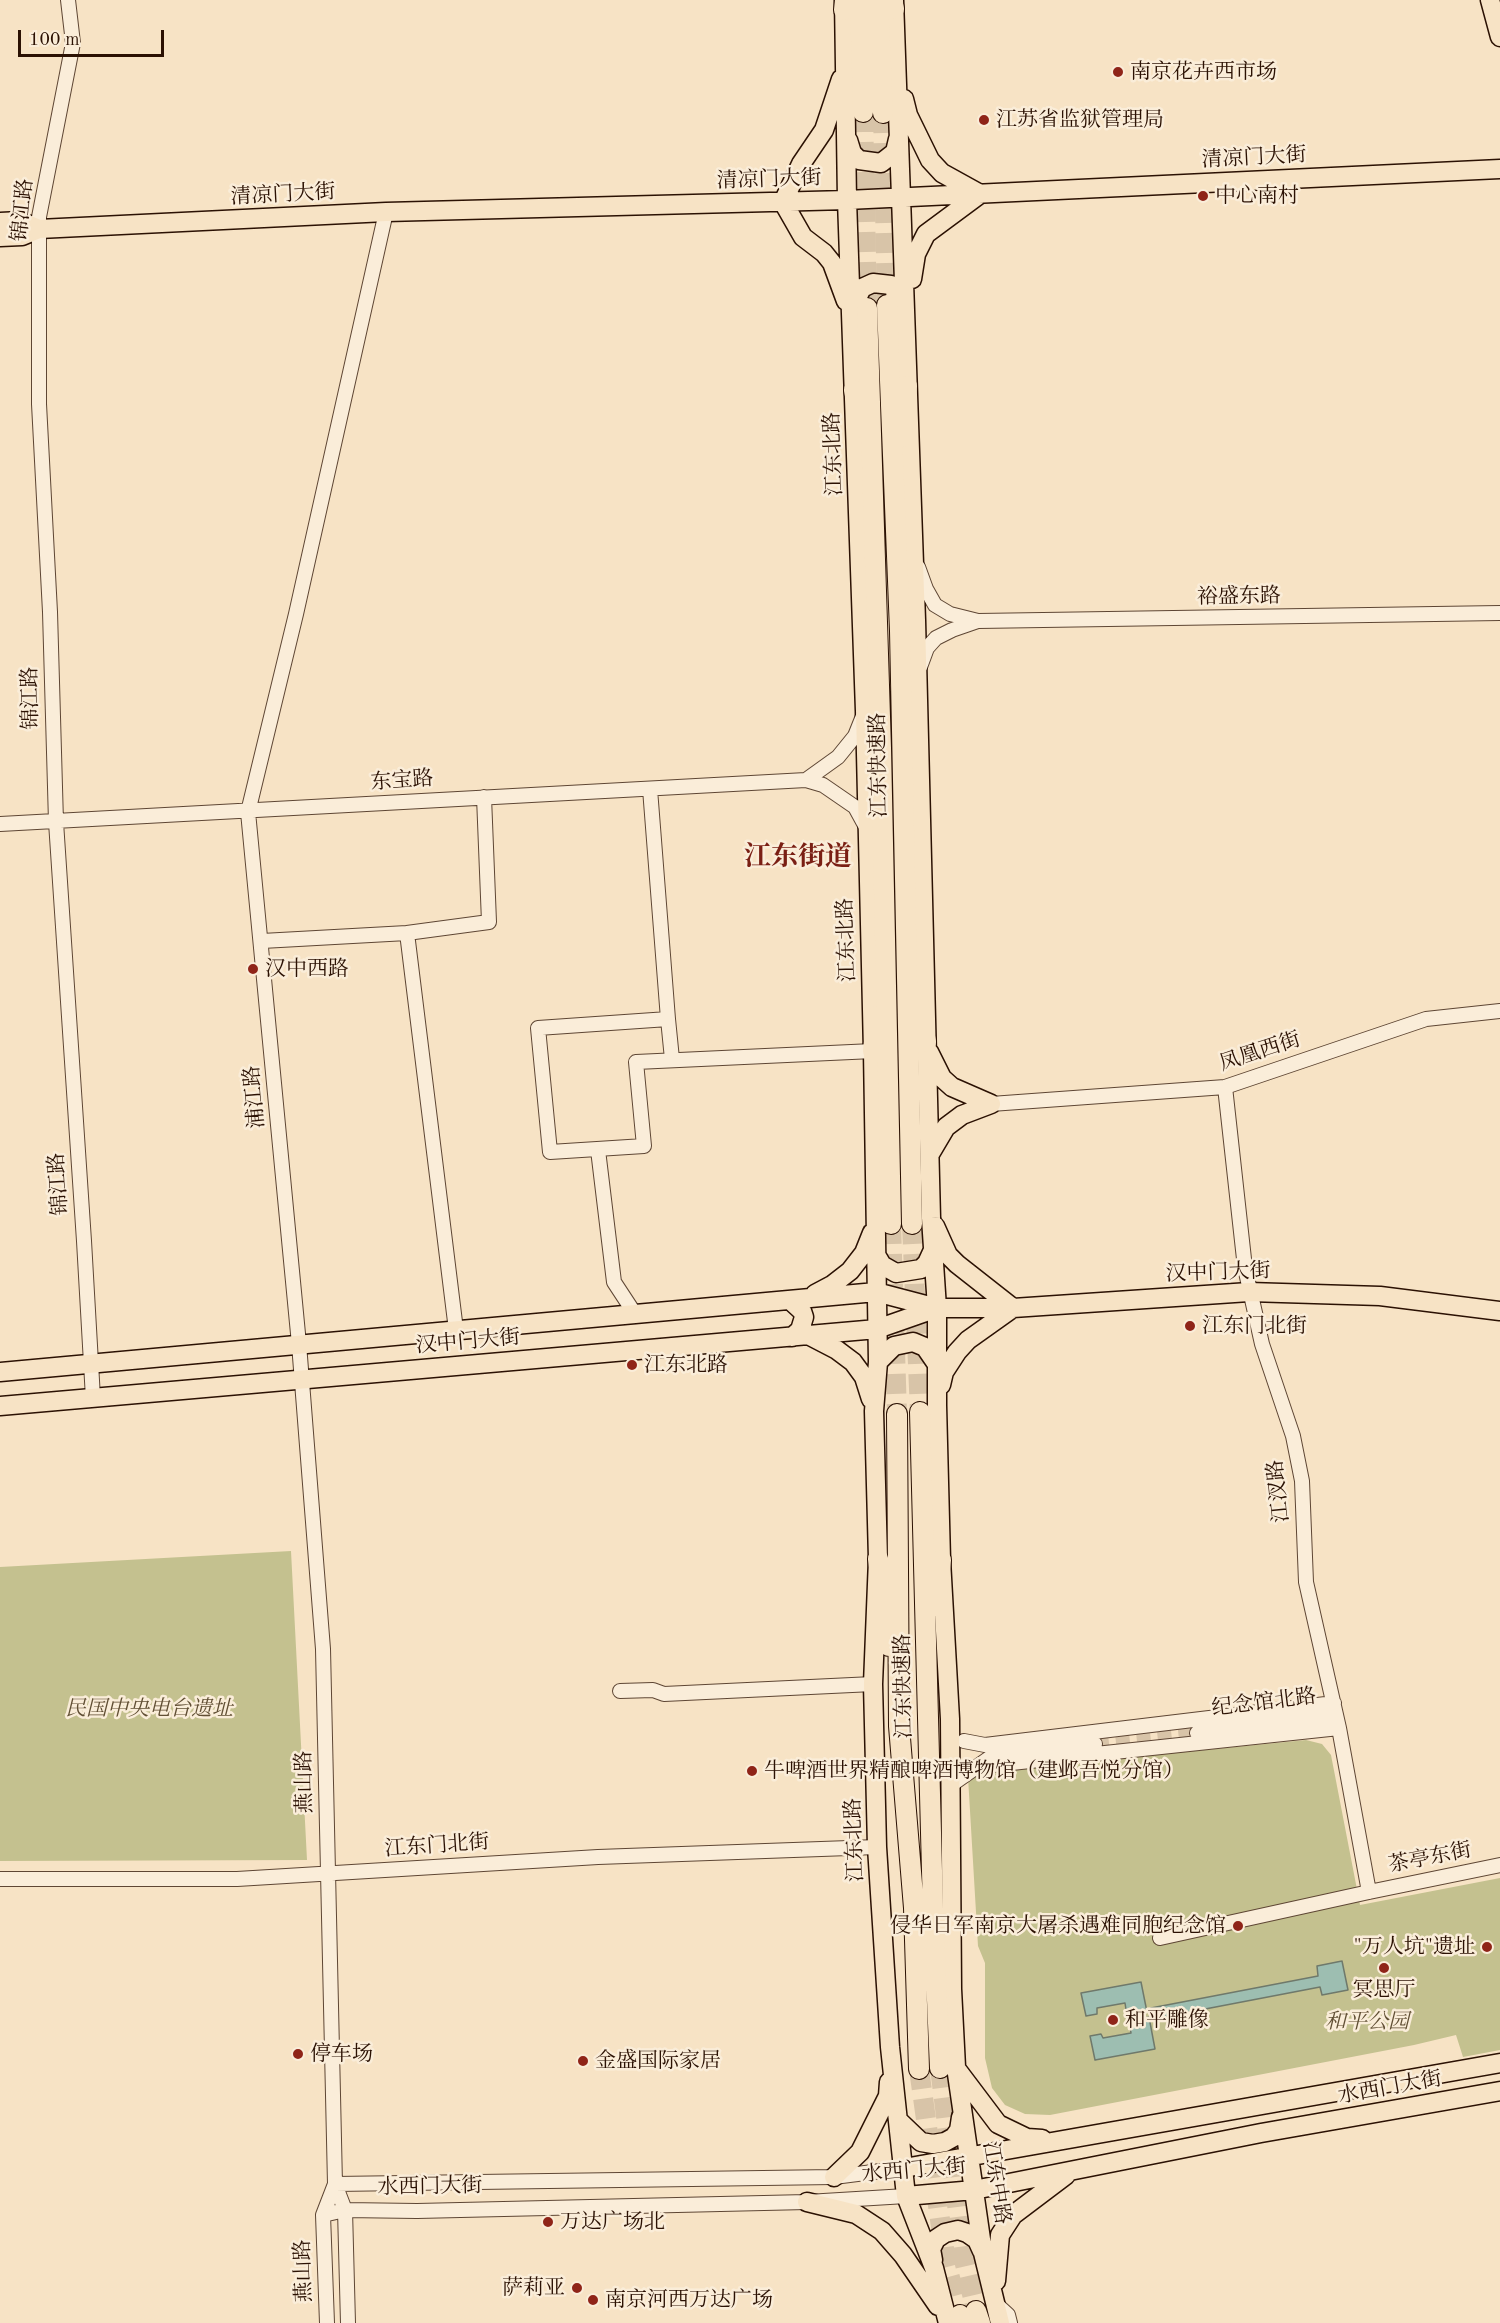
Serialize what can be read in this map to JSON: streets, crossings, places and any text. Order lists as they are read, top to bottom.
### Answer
{
  "streets": {
    "highway": ["江东快速路"],
    "main road": [
      "清凉门大街",
      "江东北路",
      "汉中门大街",
      "水西门大街",
      "江东中路"
    ],
    "street": [
      "锦江路",
      "裕盛东路",
      "东宝路",
      "凤凰西街",
      "浦江路",
      "江汊路",
      "纪念馆北路",
      "燕山路",
      "江东门北街",
      "茶亭东街"
    ]
  },
  "crossings": [
    ["清凉门大街", "锦江路"],
    ["清凉门大街", "江东北路"],
    ["清凉门大街", "浦江路"],
    ["锦江路", "东宝路"],
    ["锦江路", "汉中门大街"],
    ["江东北路", "江东快速路"],
    ["江东北路", "汉中门大街"],
    ["江东北路", "江东门北街"],
    ["江东北路", "水西门大街"],
    ["江东快速路", "江东中路"],
    ["东宝路", "浦江路"],
    ["凤凰西街", "江汊路"],
    ["浦江路", "汉中门大街"],
    ["浦江路", "燕山路"],
    ["汉中门大街", "江汊路"],
    ["汉中门大街", "燕山路"],
    ["江汊路", "纪念馆北路"],
    ["江汊路", "茶亭东街"],
    ["燕山路", "江东门北街"],
    ["燕山路", "水西门大街"],
    ["水西门大街", "江东中路"]
  ],
  "districts": ["江东街道"],
  "parks": ["民国中央电台遗址", "和平公园"],
  "places": [
    "南京花卉西市场",
    "江苏省监狱管理局",
    "中心南村",
    "汉中西路",
    "江东门北街",
    "江东北路",
    "牛啤酒世界精酿啤酒博物馆（建邺吾悦分馆）",
    "侵华日军南京大屠杀遇难同胞纪念馆",
    "\"万人坑\"遗址",
    "冥思厅",
    "和平雕像",
    "停车场",
    "金盛国际家居",
    "万达广场北",
    "萨莉亚",
    "南京河西万达广场"
  ],
  "scale_bar": "100 m"
}
